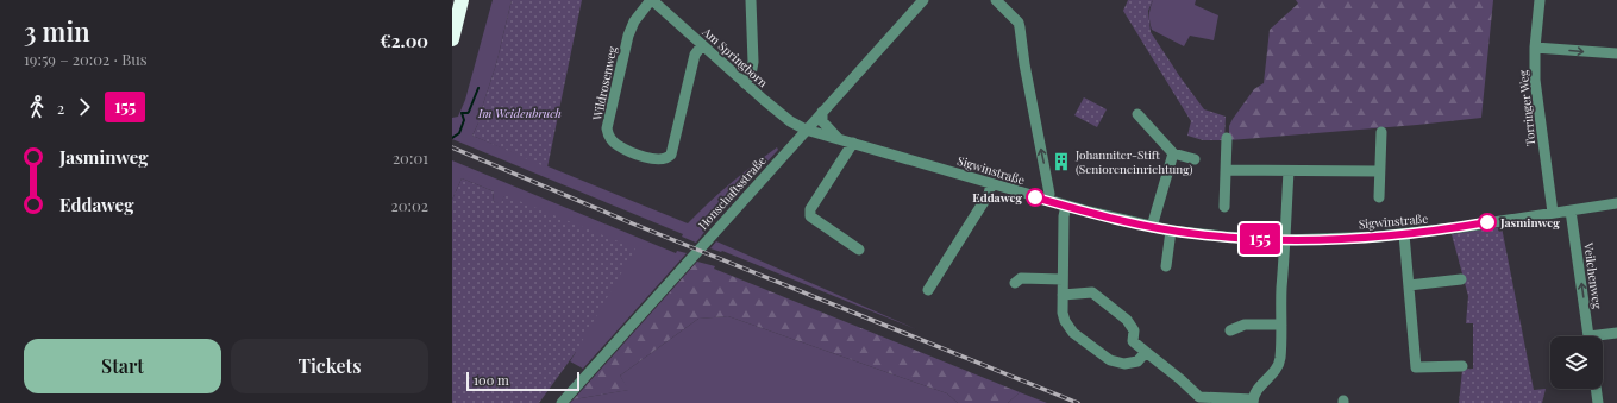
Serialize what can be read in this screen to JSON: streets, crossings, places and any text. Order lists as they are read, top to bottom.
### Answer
{
  "streets": {
    "street": [
      "Am Springborn",
      "Wildrosenweg",
      "Torringer Weg",
      "Sigwinstraße",
      "Honschaftsstraße",
      "Veilchenweg"
    ]
  },
  "crossings": [
    ["Am Springborn", "Wildrosenweg"],
    ["Am Springborn", "Sigwinstraße"],
    ["Am Springborn", "Honschaftsstraße"],
    ["Torringer Weg", "Sigwinstraße"],
    ["Sigwinstraße", "Honschaftsstraße"],
    ["Sigwinstraße", "Veilchenweg"]
  ],
  "one_way": ["Veilchenweg"],
  "parks": ["Im Weidenbruch"],
  "places": {
    "building": ["Johanniter-Stift (Senioreneinrichtung)"],
    "other": ["Eddaweg", "Jasminweg"]
  },
  "lines": ["bus line 155"],
  "scale_bar": "100 m",
  "page": {
    "heading": ["3 min", "19:59 – 20:02 · Bus", "€2.00"],
    "on_map": "155",
    "legs": ["2", "155"],
    "list": [
      {
        "name": "Jasminweg",
        "value": "20:01"
      },
      {
        "name": "Eddaweg",
        "value": "20:02"
      }
    ],
    "buttons": ["Start", "Tickets"],
    "scale": "100 m"
  }
}
